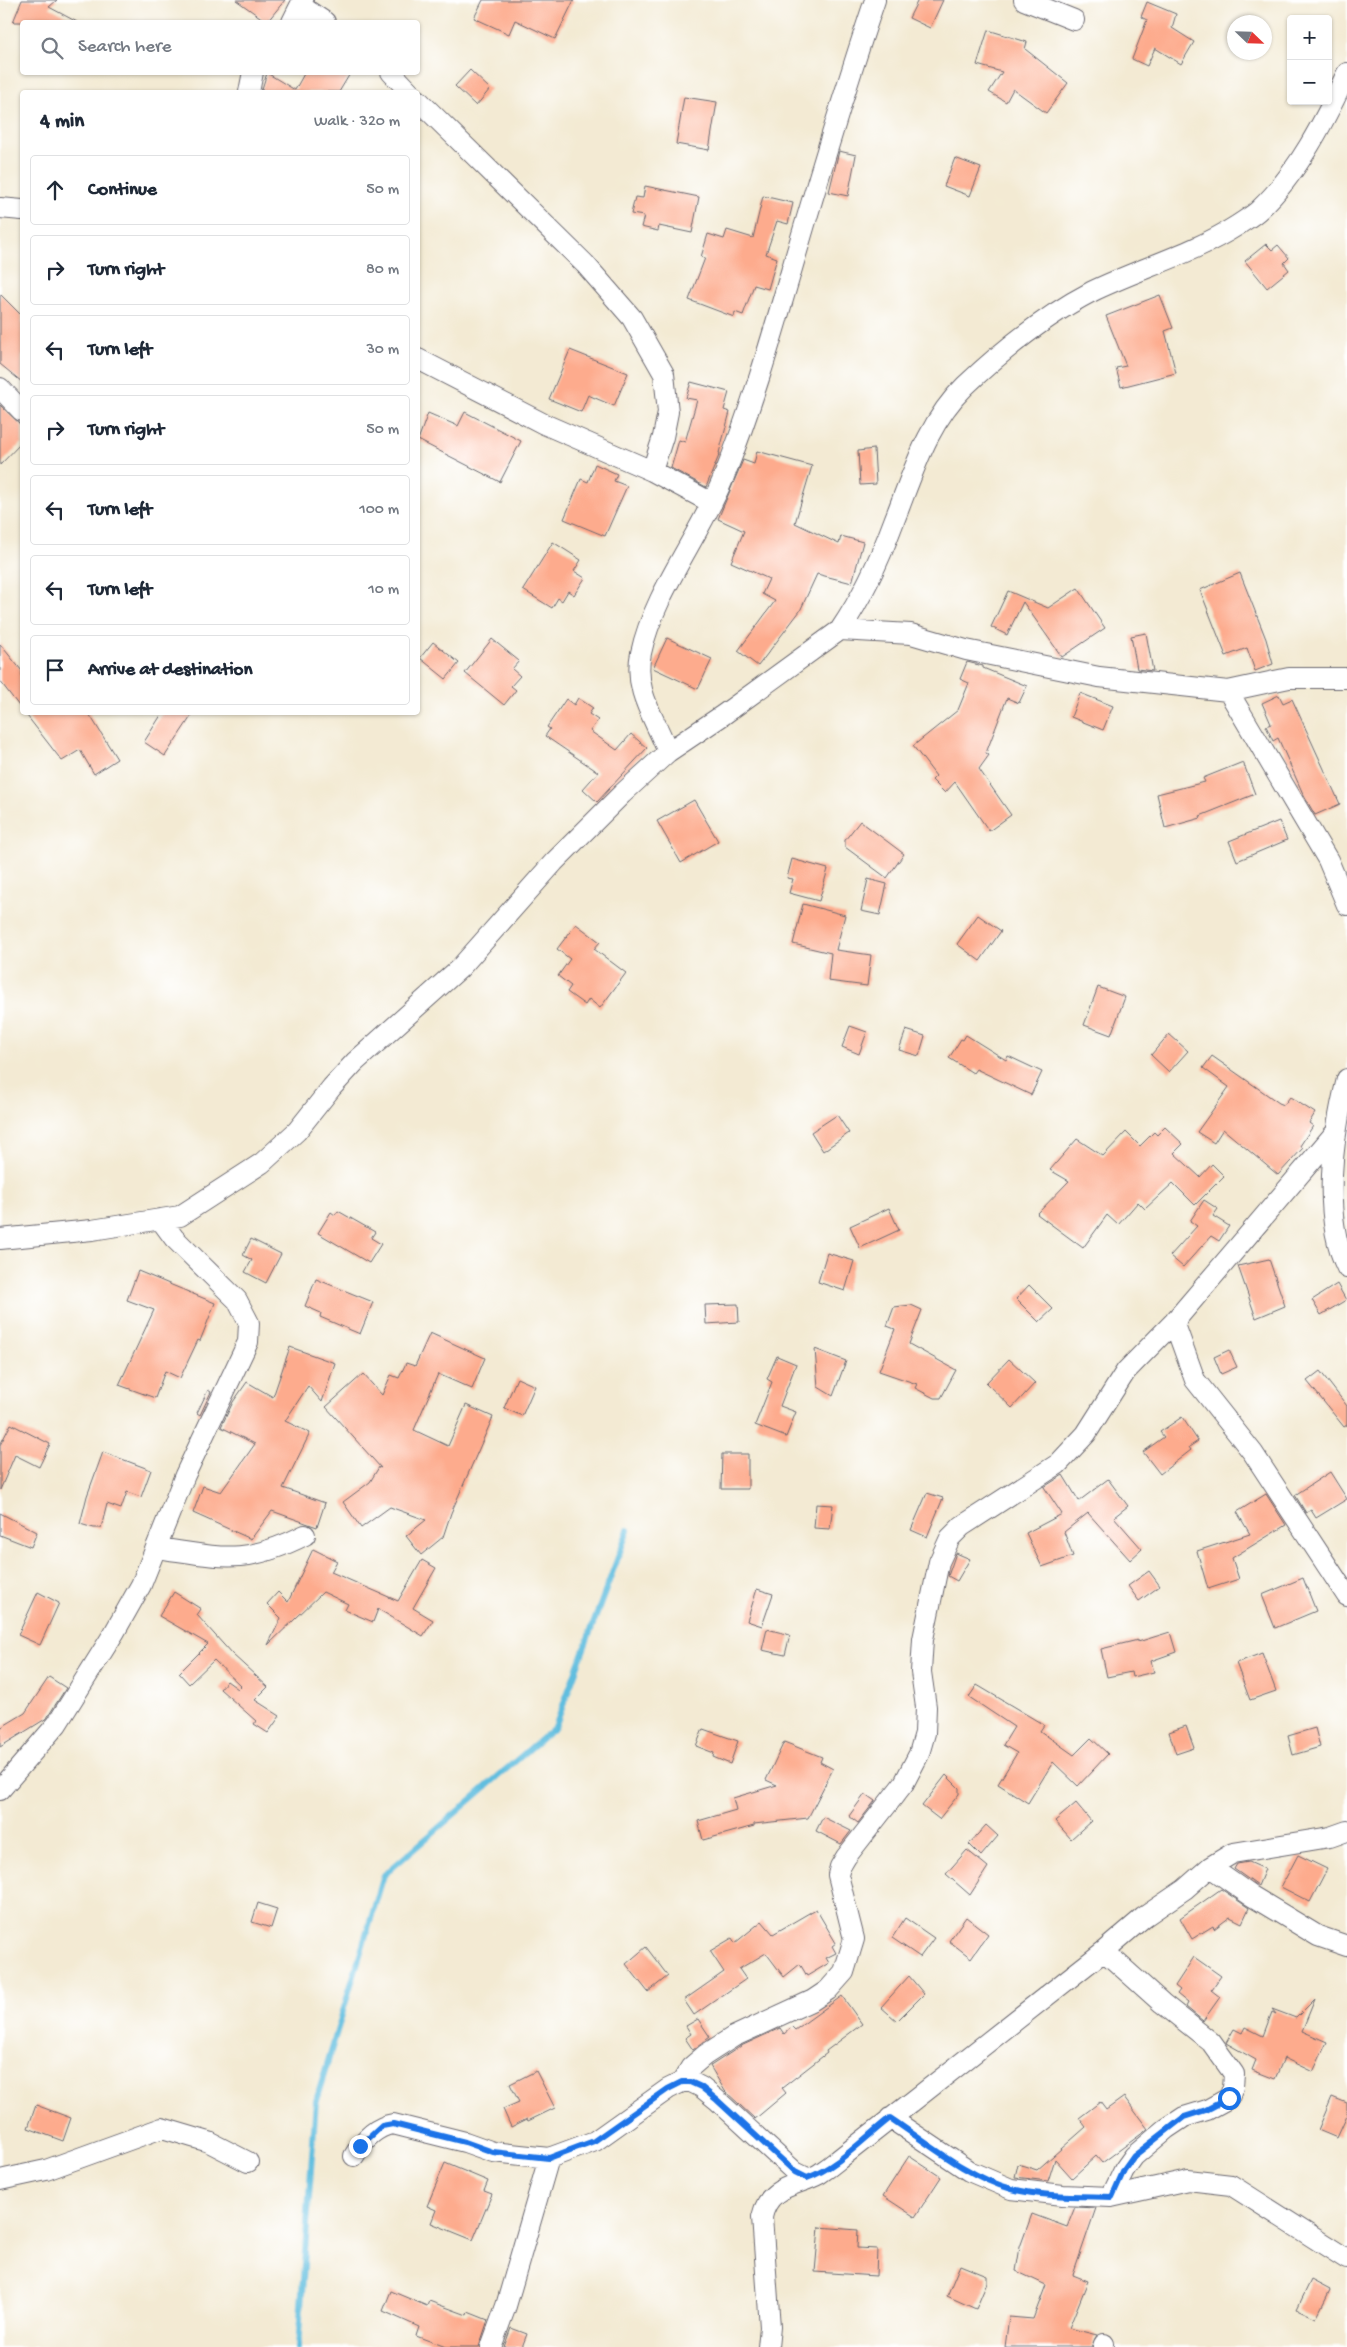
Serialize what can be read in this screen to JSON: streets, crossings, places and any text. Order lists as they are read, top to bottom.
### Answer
{
  "north": "bottom right",
  "page": {
    "map_buttons": ["+", "−"],
    "search": "Search here",
    "heading": ["4 min", "Walk · 320 m"],
    "list": [
      ["Continue", "50 m"],
      ["Turn right", "80 m"],
      ["Turn left", "30 m"],
      ["Turn right", "50 m"],
      ["Turn left", "100 m"],
      ["Turn left", "10 m"],
      "Arrive at destination"
    ]
  }
}
